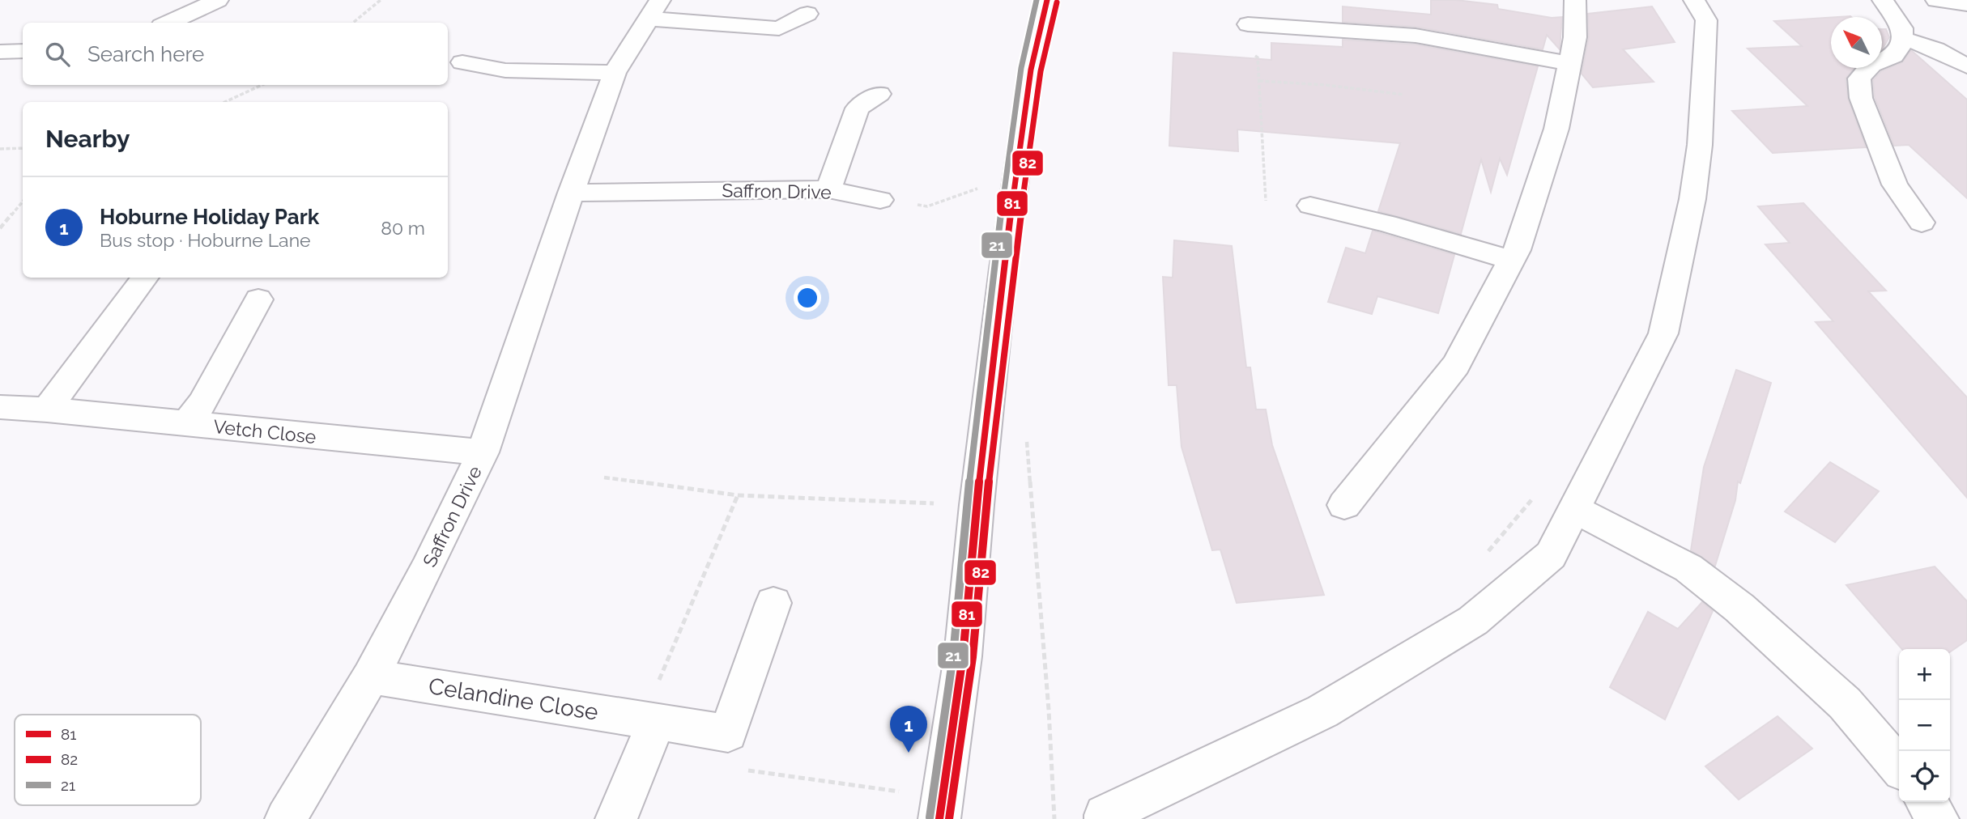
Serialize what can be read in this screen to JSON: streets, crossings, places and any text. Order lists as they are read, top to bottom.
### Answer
{
  "streets": {
    "street": ["Saffron Drive", "Vetch Close", "Celandine Close"]
  },
  "crossings": [
    ["Saffron Drive", "Vetch Close"],
    ["Saffron Drive", "Celandine Close"]
  ],
  "lines": ["transit line 81", "transit line 21", "transit line 82"],
  "legend": ["81", "82", "21"],
  "north": "top left",
  "page": {
    "search": "Search here",
    "heading": "Nearby",
    "list": [
      {
        "mark": "1",
        "name": "Hoburne Holiday Park",
        "note": "Bus stop · Hoburne Lane",
        "value": "80 m"
      }
    ],
    "map_buttons": ["+", "−"],
    "pins": "1"
  }
}
